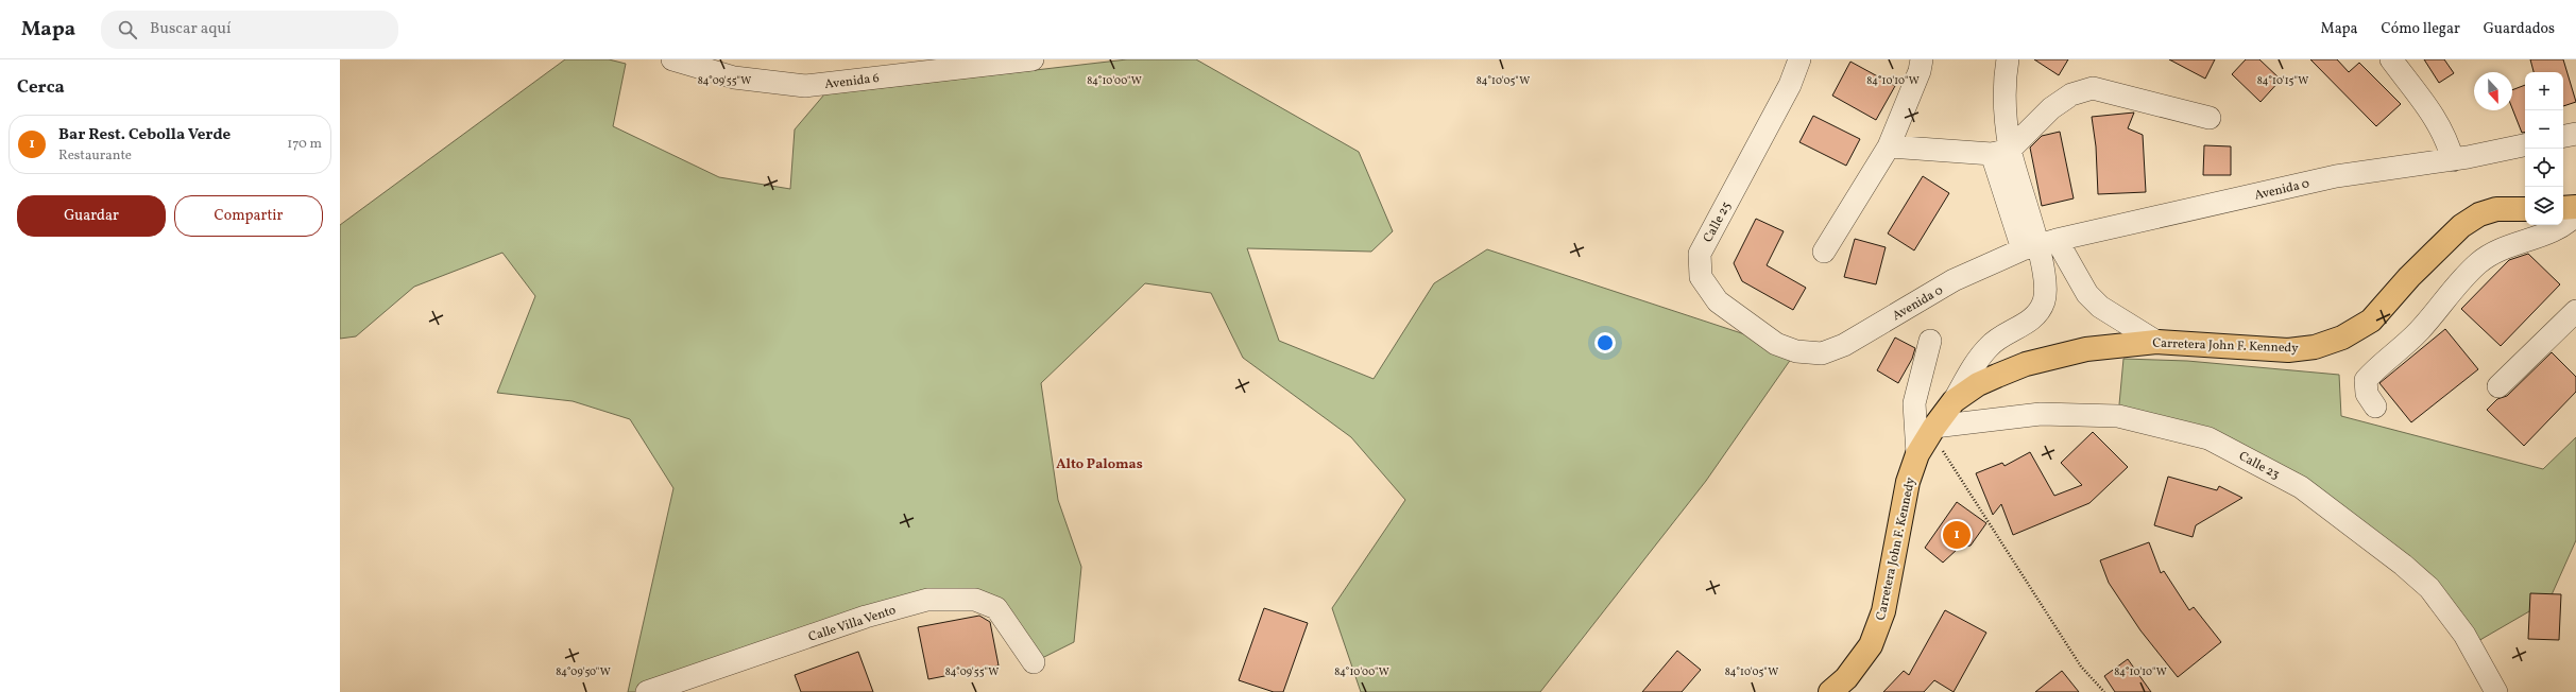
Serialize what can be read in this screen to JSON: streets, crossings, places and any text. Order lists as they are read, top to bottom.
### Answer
{
  "streets": {
    "main road": ["Carretera John F. Kennedy"],
    "street": [
      "Avenida 6",
      "Avenida 0",
      "Calle 25",
      "Calle 23",
      "Calle Villa Vento"
    ]
  },
  "crossings": [
    ["Avenida 0", "Calle 25"],
    ["Carretera John F. Kennedy", "Calle 23"]
  ],
  "districts": ["Alto Palomas"],
  "north": "bottom",
  "page": {
    "header": "Mapa",
    "search": "Buscar aquí",
    "nav": ["Mapa", "Cómo llegar", "Guardados"],
    "heading": "Cerca",
    "map_buttons": ["+", "−"],
    "list": [
      {
        "mark": "1",
        "name": "Bar Rest. Cebolla Verde",
        "note": "Restaurante",
        "value": "170 m"
      }
    ],
    "buttons": ["Guardar", "Compartir"],
    "pins": "1"
  },
  "coordinates": [
    "84°09'55\"W",
    "84°10'00\"W",
    "84°10'05\"W",
    "84°10'10\"W",
    "84°10'15\"W",
    "84°09'50\"W"
  ]
}
